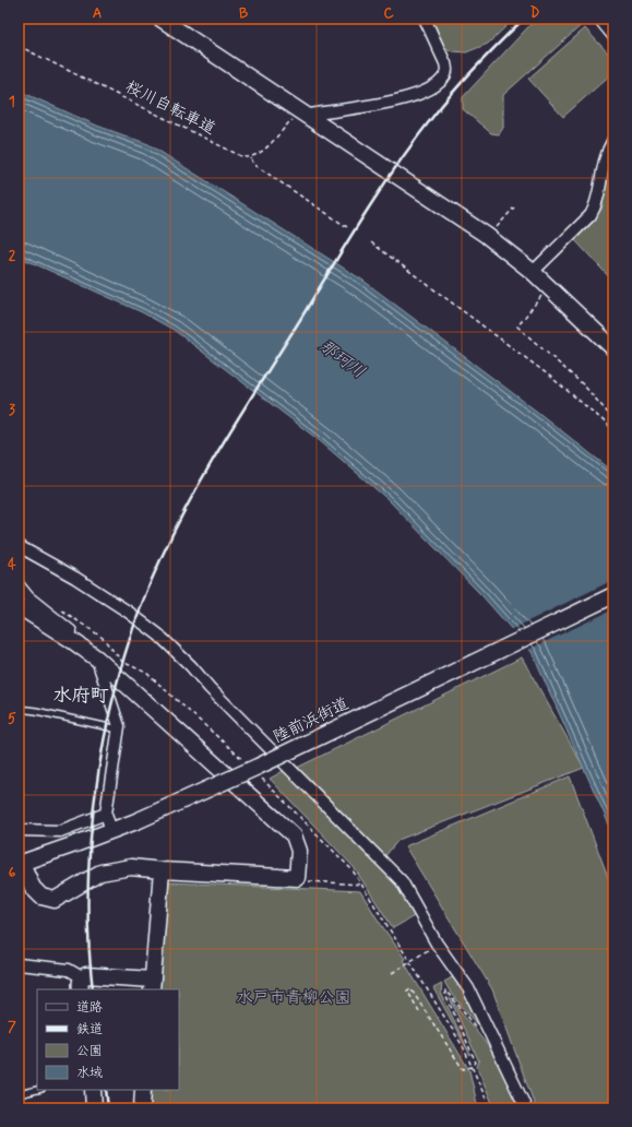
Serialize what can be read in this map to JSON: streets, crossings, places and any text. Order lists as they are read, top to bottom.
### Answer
{
  "streets": {
    "street": ["陸前浜街道"],
    "path": ["桜川自転車道"]
  },
  "districts": ["水府町"],
  "water": ["那珂川"],
  "parks": ["水戸市青柳公園"],
  "legend": [
    "道路",
    "鉄道",
    "公園",
    "水域"
  ],
  "grid": {
    "columns": [
      "A",
      "B",
      "C",
      "D"
    ],
    "rows": [
      "1",
      "2",
      "3",
      "4",
      "5",
      "6",
      "7"
    ]
  }
}
